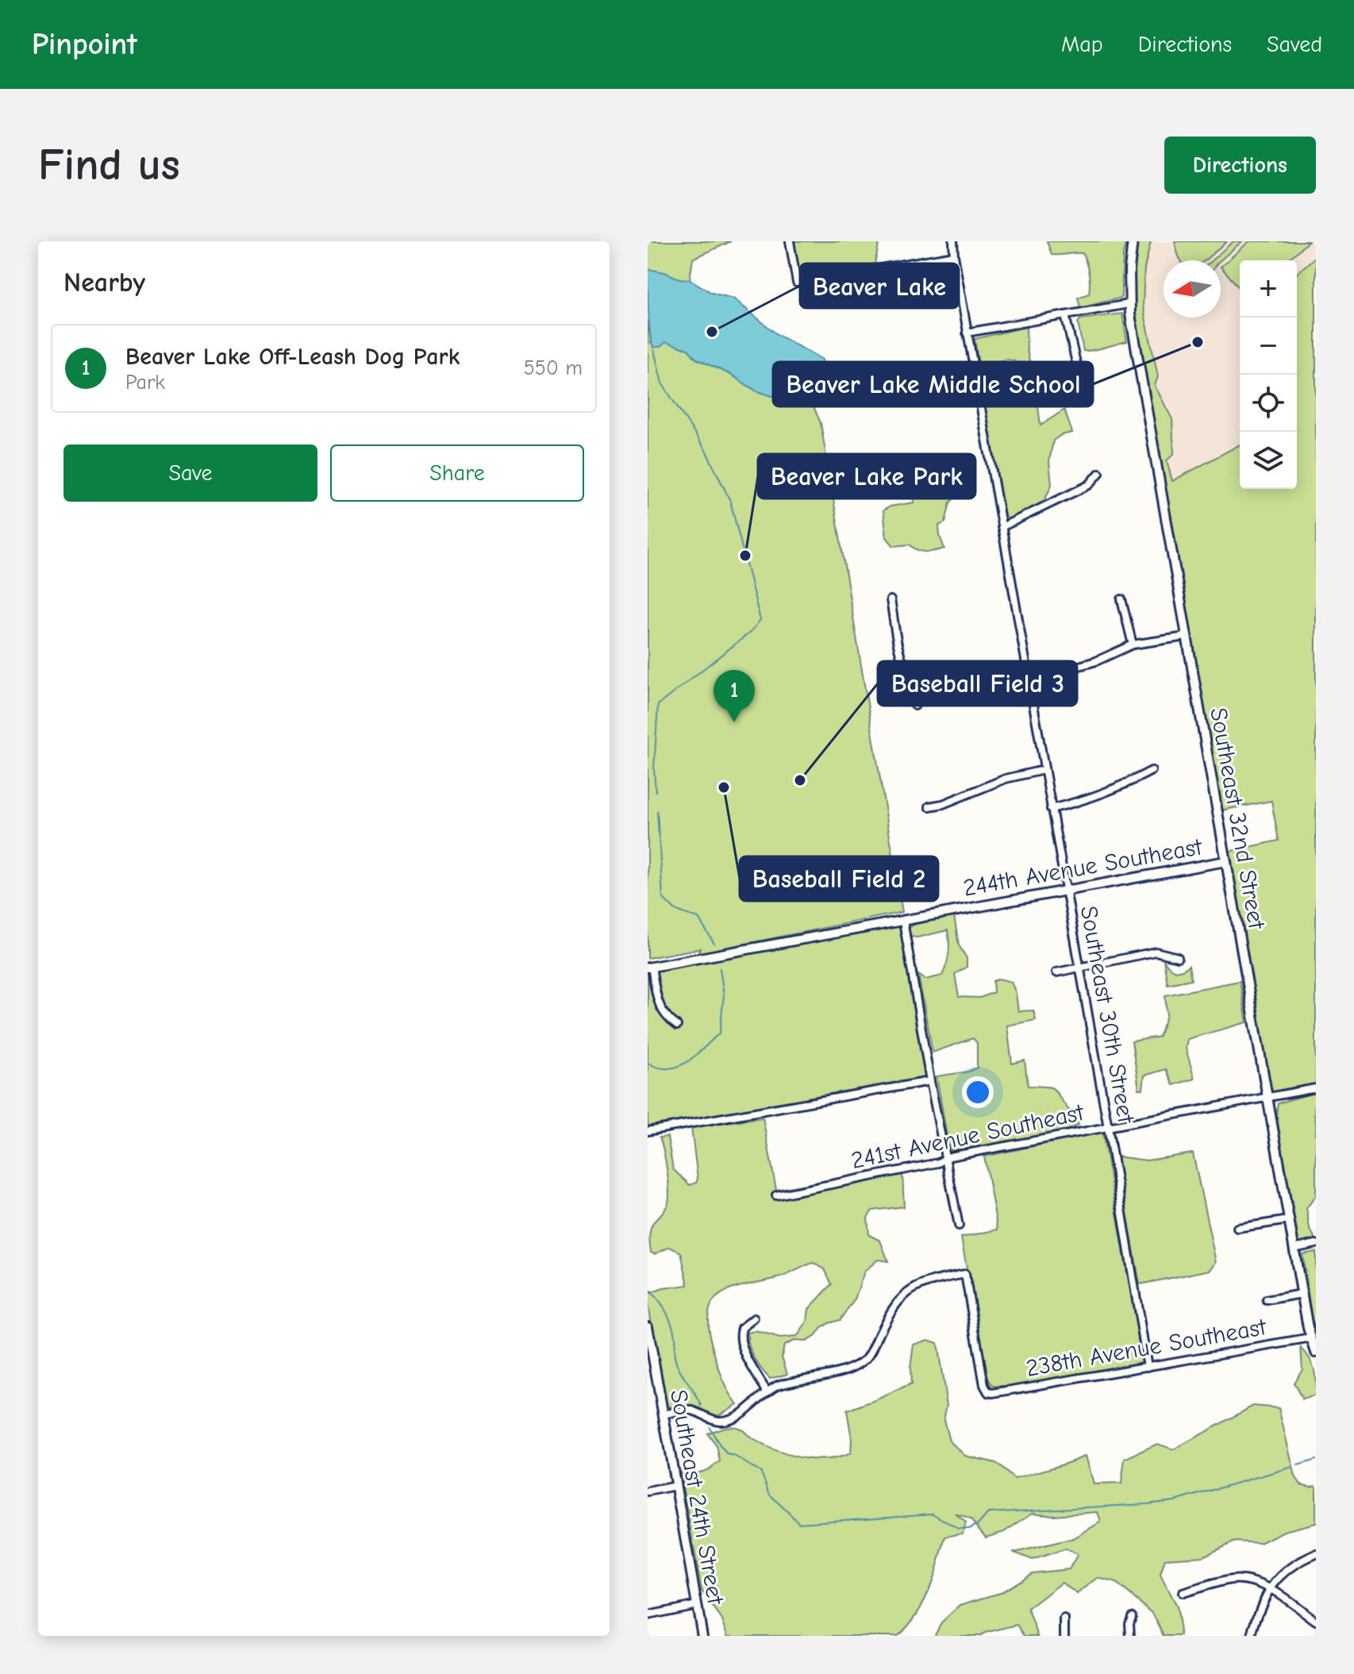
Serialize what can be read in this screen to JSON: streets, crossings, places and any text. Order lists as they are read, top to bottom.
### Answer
{
  "streets": {
    "street": [
      "Southeast 32nd Street",
      "244th Avenue Southeast",
      "Southeast 30th Street",
      "241st Avenue Southeast",
      "238th Avenue Southeast",
      "Southeast 24th Street"
    ]
  },
  "crossings": [
    ["Southeast 32nd Street", "244th Avenue Southeast"],
    ["Southeast 32nd Street", "241st Avenue Southeast"],
    ["Southeast 32nd Street", "238th Avenue Southeast"],
    ["244th Avenue Southeast", "Southeast 30th Street"],
    ["Southeast 30th Street", "241st Avenue Southeast"],
    ["Southeast 30th Street", "238th Avenue Southeast"]
  ],
  "places": [
    "Beaver Lake",
    "Beaver Lake Middle School",
    "Beaver Lake Park",
    "Baseball Field 3",
    "Baseball Field 2"
  ],
  "north": "left",
  "page": {
    "header": "Pinpoint",
    "nav": ["Map", "Directions", "Saved"],
    "buttons": [
      "Directions",
      ["Save", "Share"]
    ],
    "title": "Find us",
    "heading": "Nearby",
    "map_buttons": ["+", "−"],
    "list": [
      {
        "mark": "1",
        "name": "Beaver Lake Off-Leash Dog Park",
        "note": "Park",
        "value": "550 m"
      }
    ],
    "pins": "1"
  }
}
